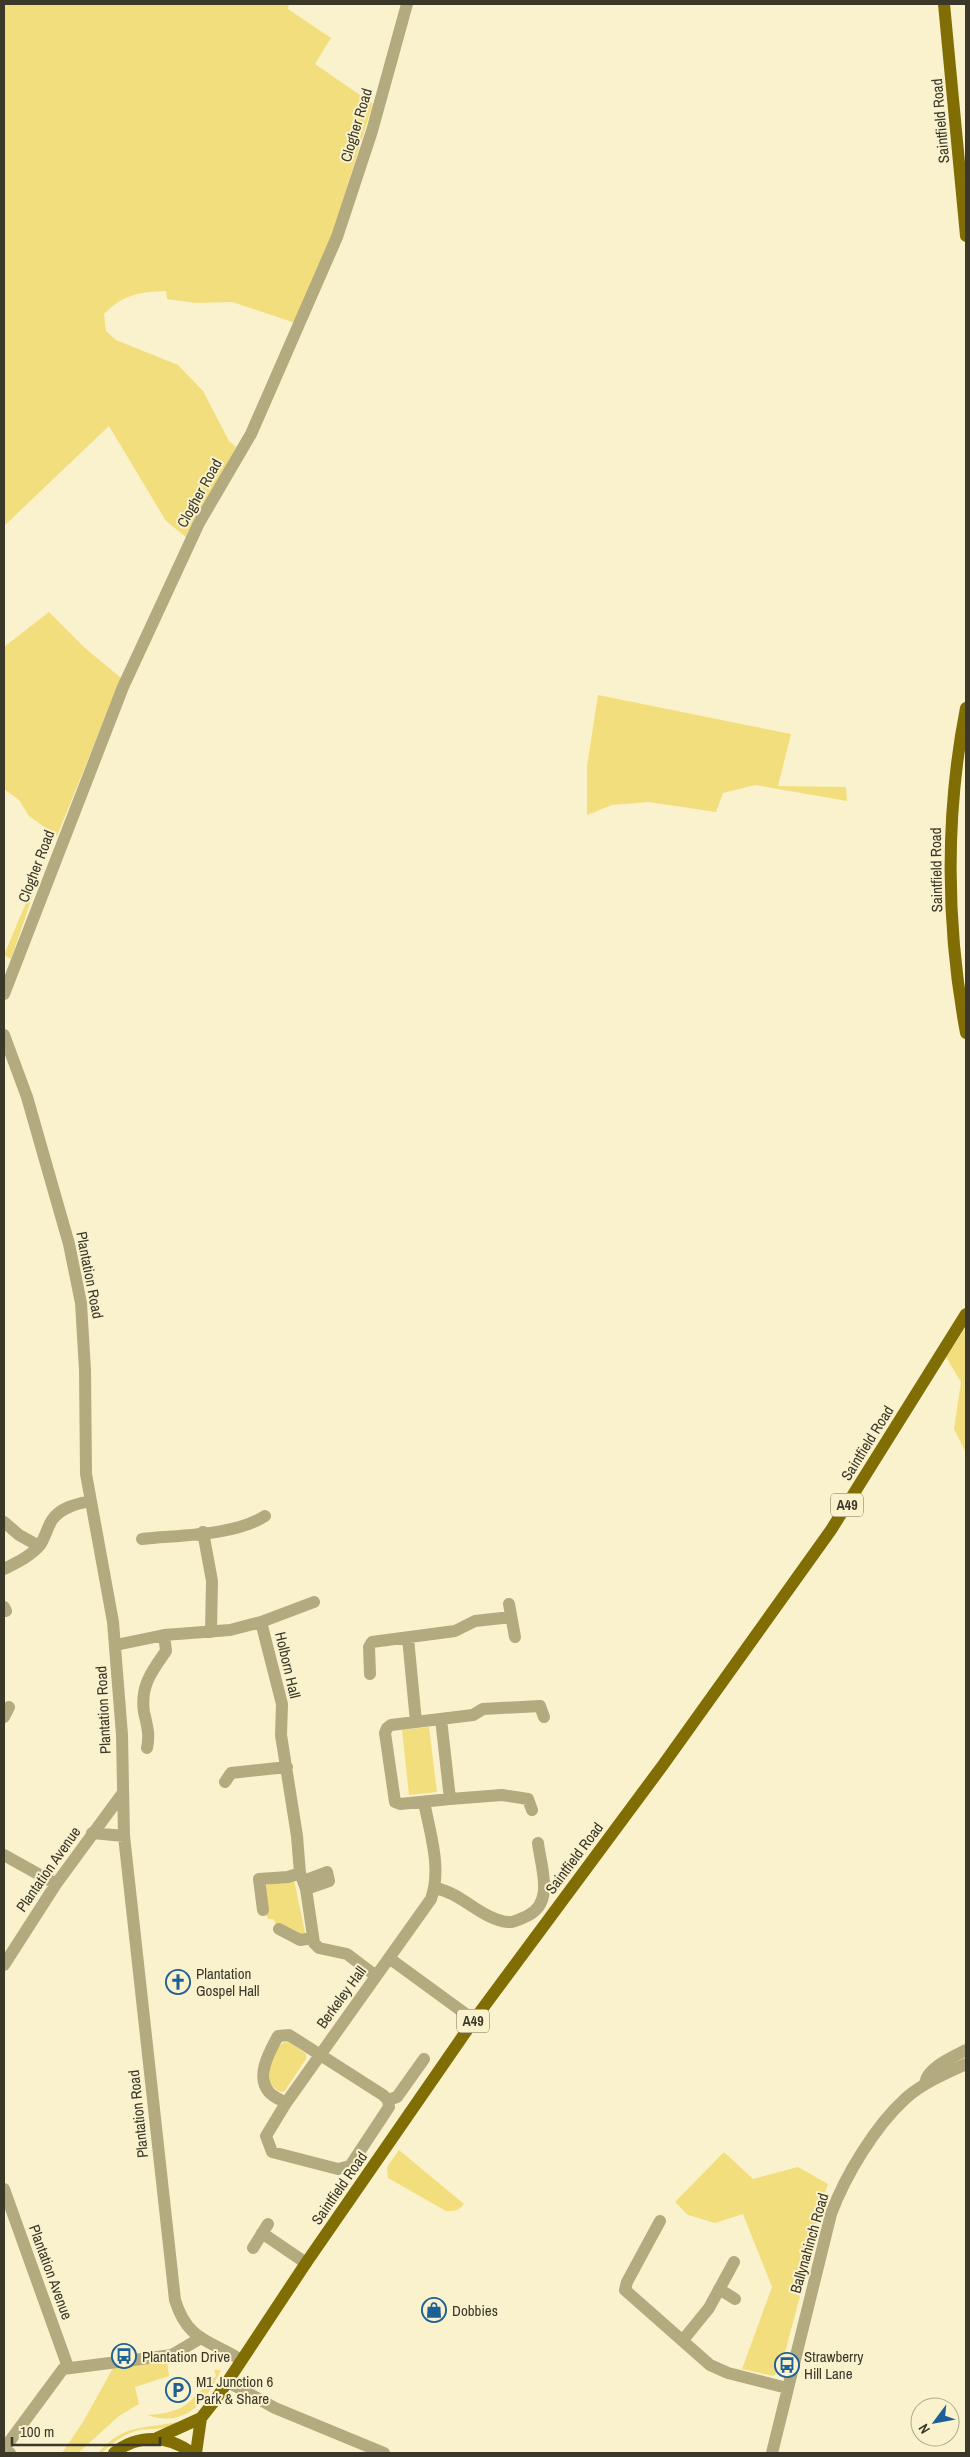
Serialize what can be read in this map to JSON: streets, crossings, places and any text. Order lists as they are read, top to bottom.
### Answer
{
  "streets": {
    "main road": ["Saintfield Road", "A49"],
    "street": [
      "Clogher Road",
      "Plantation Road",
      "Holborn Hall",
      "Plantation Avenue",
      "Berkeley Hall",
      "Ballynahinch Road"
    ]
  },
  "crossings": [
    ["Saintfield Road", "Plantation Road"],
    ["Saintfield Road", "A49"],
    ["Plantation Road", "Holborn Hall"],
    ["Plantation Road", "Plantation Avenue"]
  ],
  "places": {
    "church": ["Plantation Gospel Hall"],
    "shop": ["Dobbies"],
    "bus stop": ["Plantation Drive", "Strawberry Hill Lane"],
    "parking": ["M1 Junction 6 Park & Share"]
  },
  "scale_bar": "100 m",
  "north": "bottom left"
}
